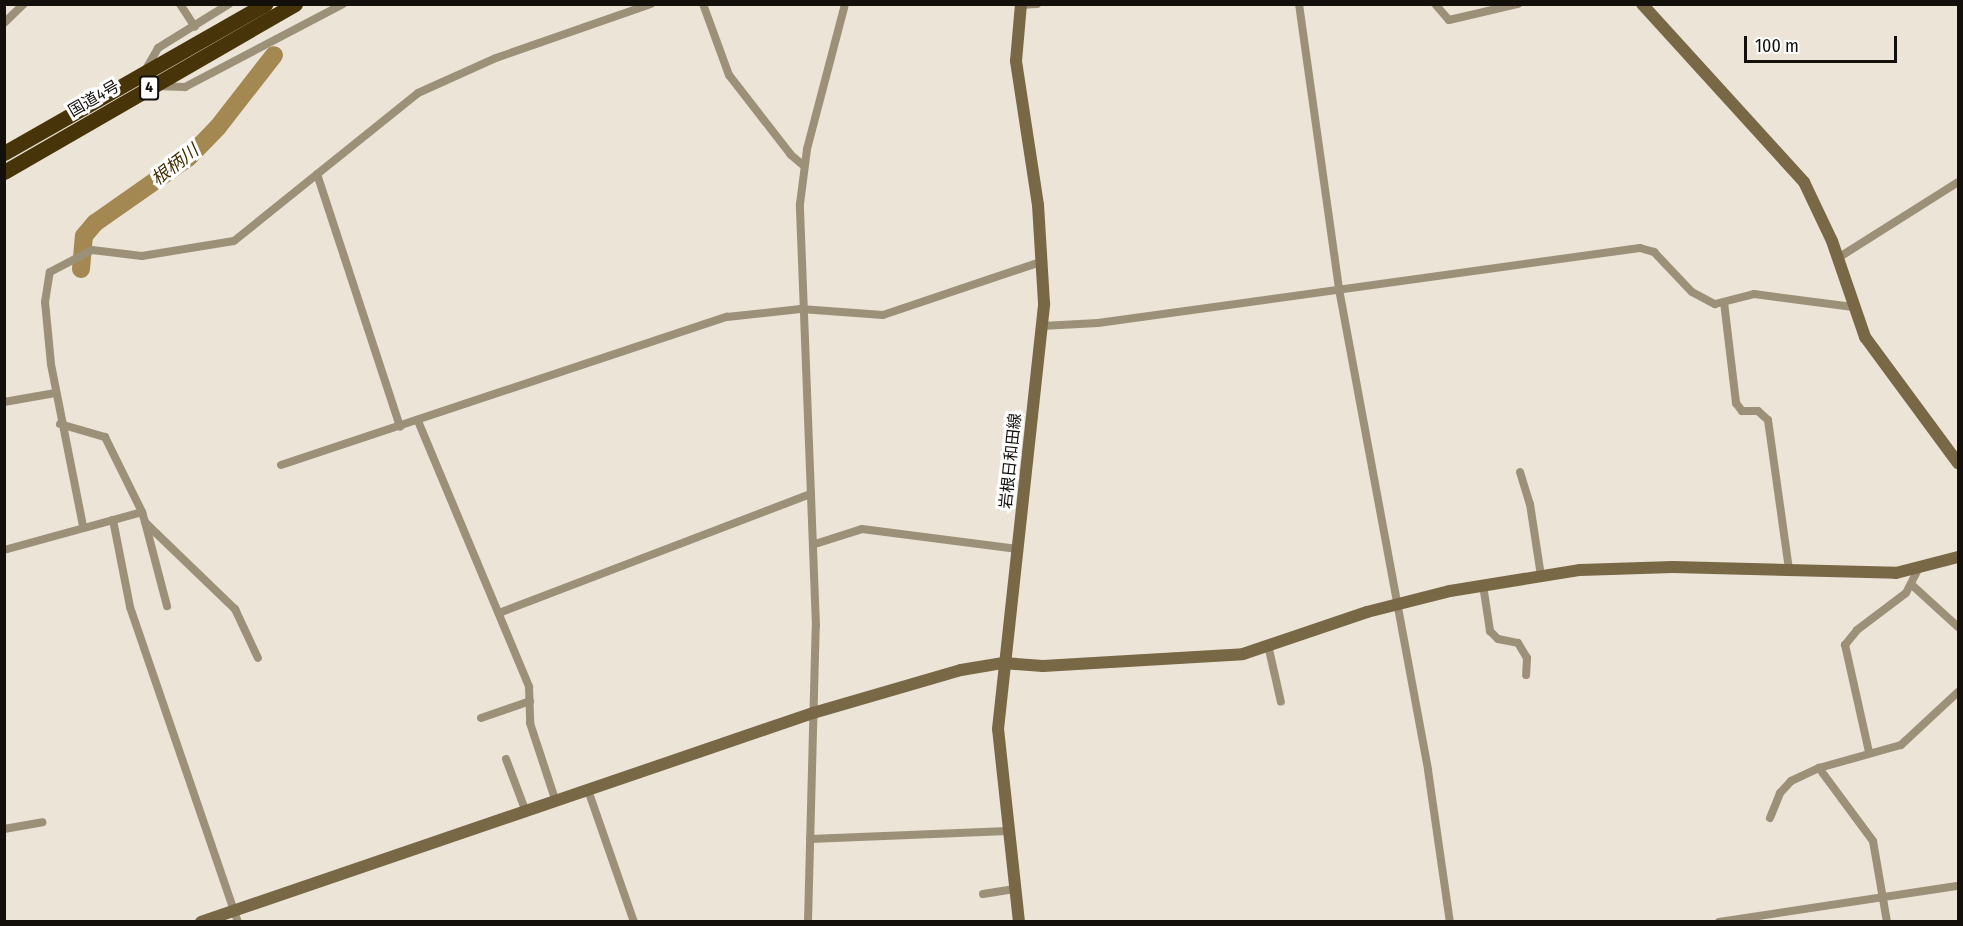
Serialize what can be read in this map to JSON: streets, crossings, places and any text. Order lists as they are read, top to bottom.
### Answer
{
  "streets": {
    "highway": ["4", "国道4号"],
    "street": ["岩根日和田線"]
  },
  "water": ["根柄川"],
  "scale_bar": "100 m"
}
